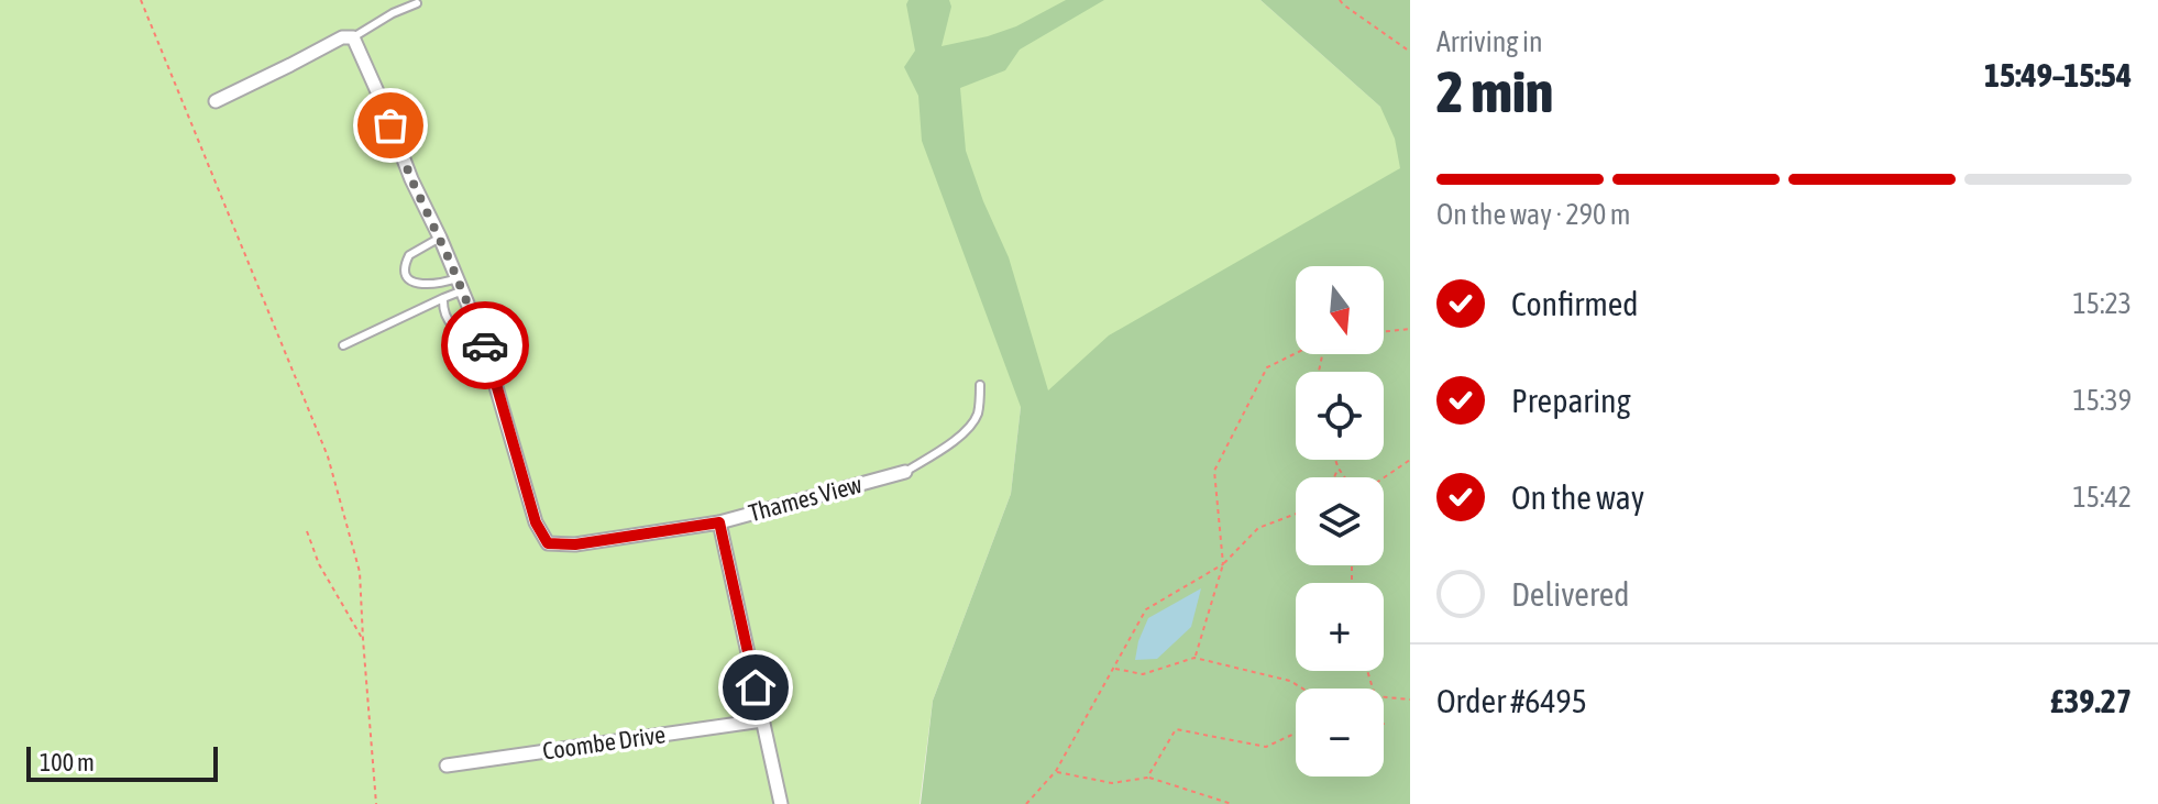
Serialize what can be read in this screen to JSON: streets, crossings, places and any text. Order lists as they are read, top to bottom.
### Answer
{
  "streets": {
    "street": ["Thames View", "Coombe Drive"]
  },
  "scale_bar": "100 m",
  "north": "bottom",
  "page": {
    "heading": ["2 min", "Arriving in", "15:49–15:54"],
    "panel": ["Order #6495", "£39.27"],
    "bar": "On the way · 290 m",
    "list": [
      ["Confirmed", "15:23"],
      ["Preparing", "15:39"],
      ["On the way", "15:42"],
      "Delivered"
    ],
    "map_buttons": ["+", "−"],
    "scale": "100 m"
  }
}
